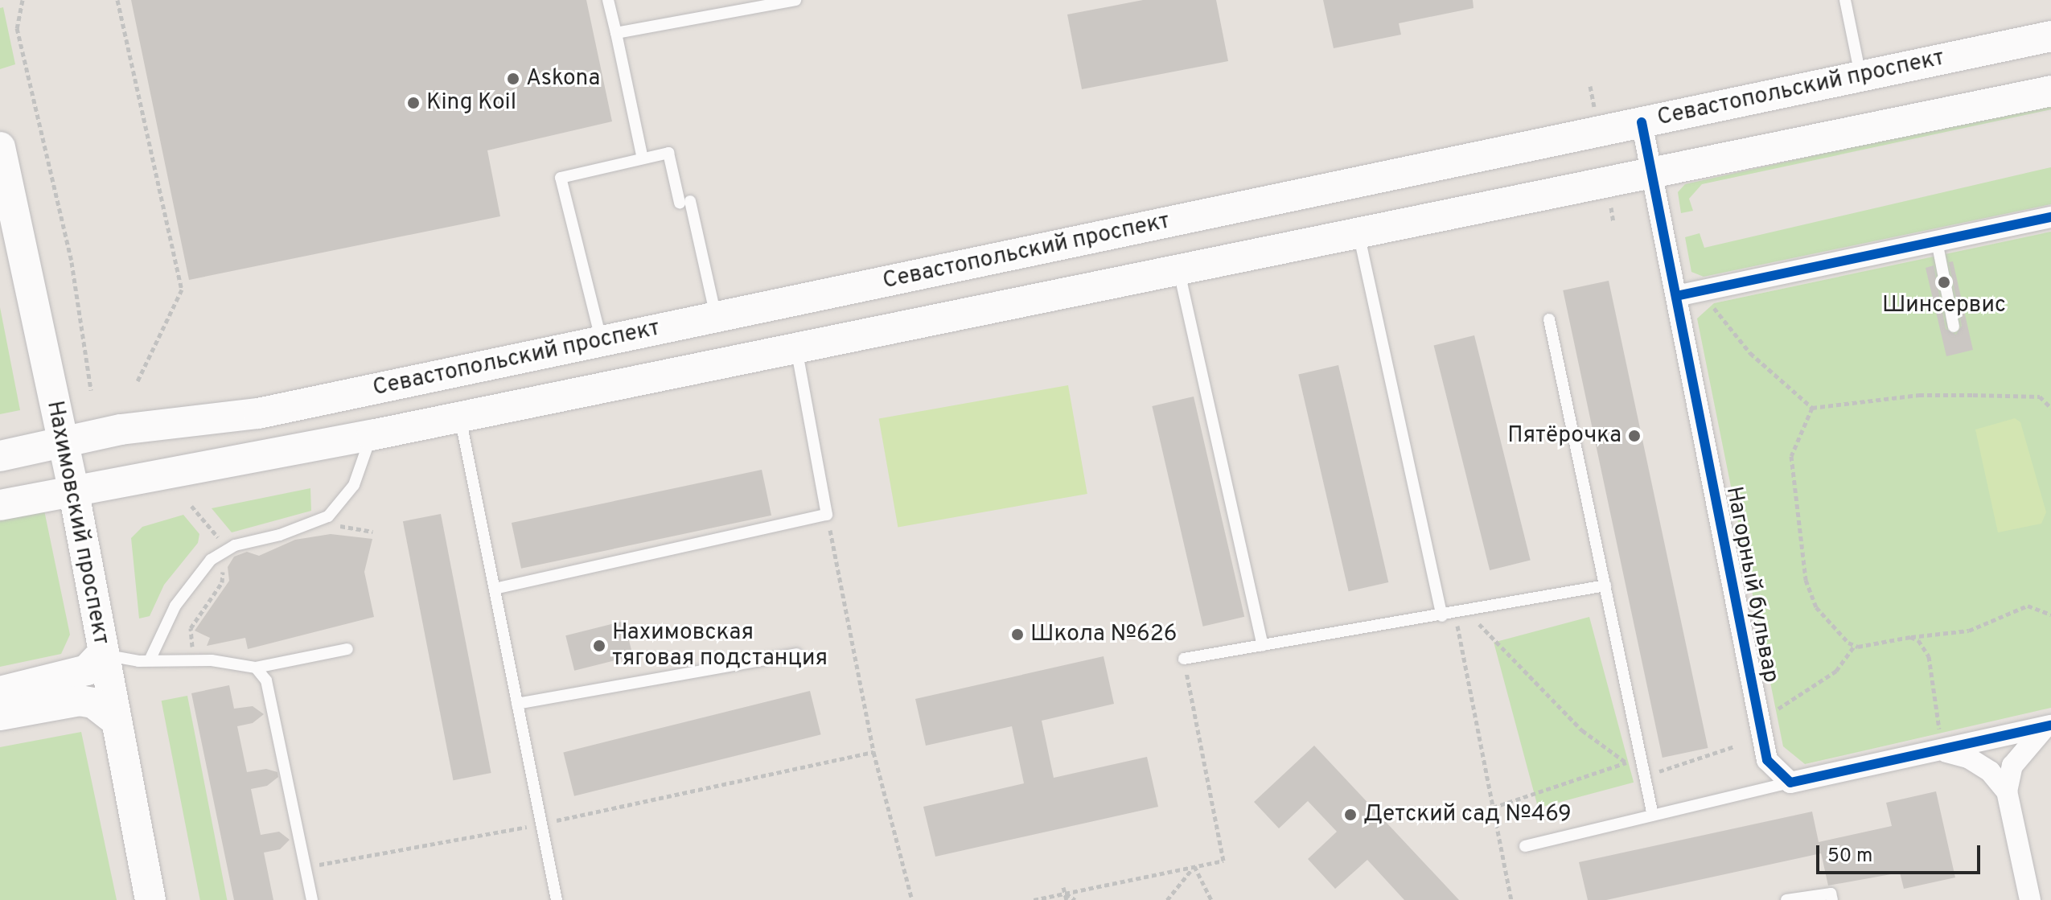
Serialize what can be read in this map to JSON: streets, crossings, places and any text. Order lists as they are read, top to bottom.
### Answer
{
  "streets": {
    "main road": ["Севастопольский проспект", "Нахимовский проспект"],
    "street": ["Нагорный бульвар"]
  },
  "crossings": [
    ["Севастопольский проспект", "Нахимовский проспект"],
    ["Севастопольский проспект", "Нагорный бульвар"]
  ],
  "places": [
    "Askona",
    "King Koil",
    "Шинсервис",
    "Пятёрочка",
    "Школа №626",
    "Нахимовская тяговая подстанция",
    "Детский сад №469"
  ],
  "scale_bar": "50 m"
}
